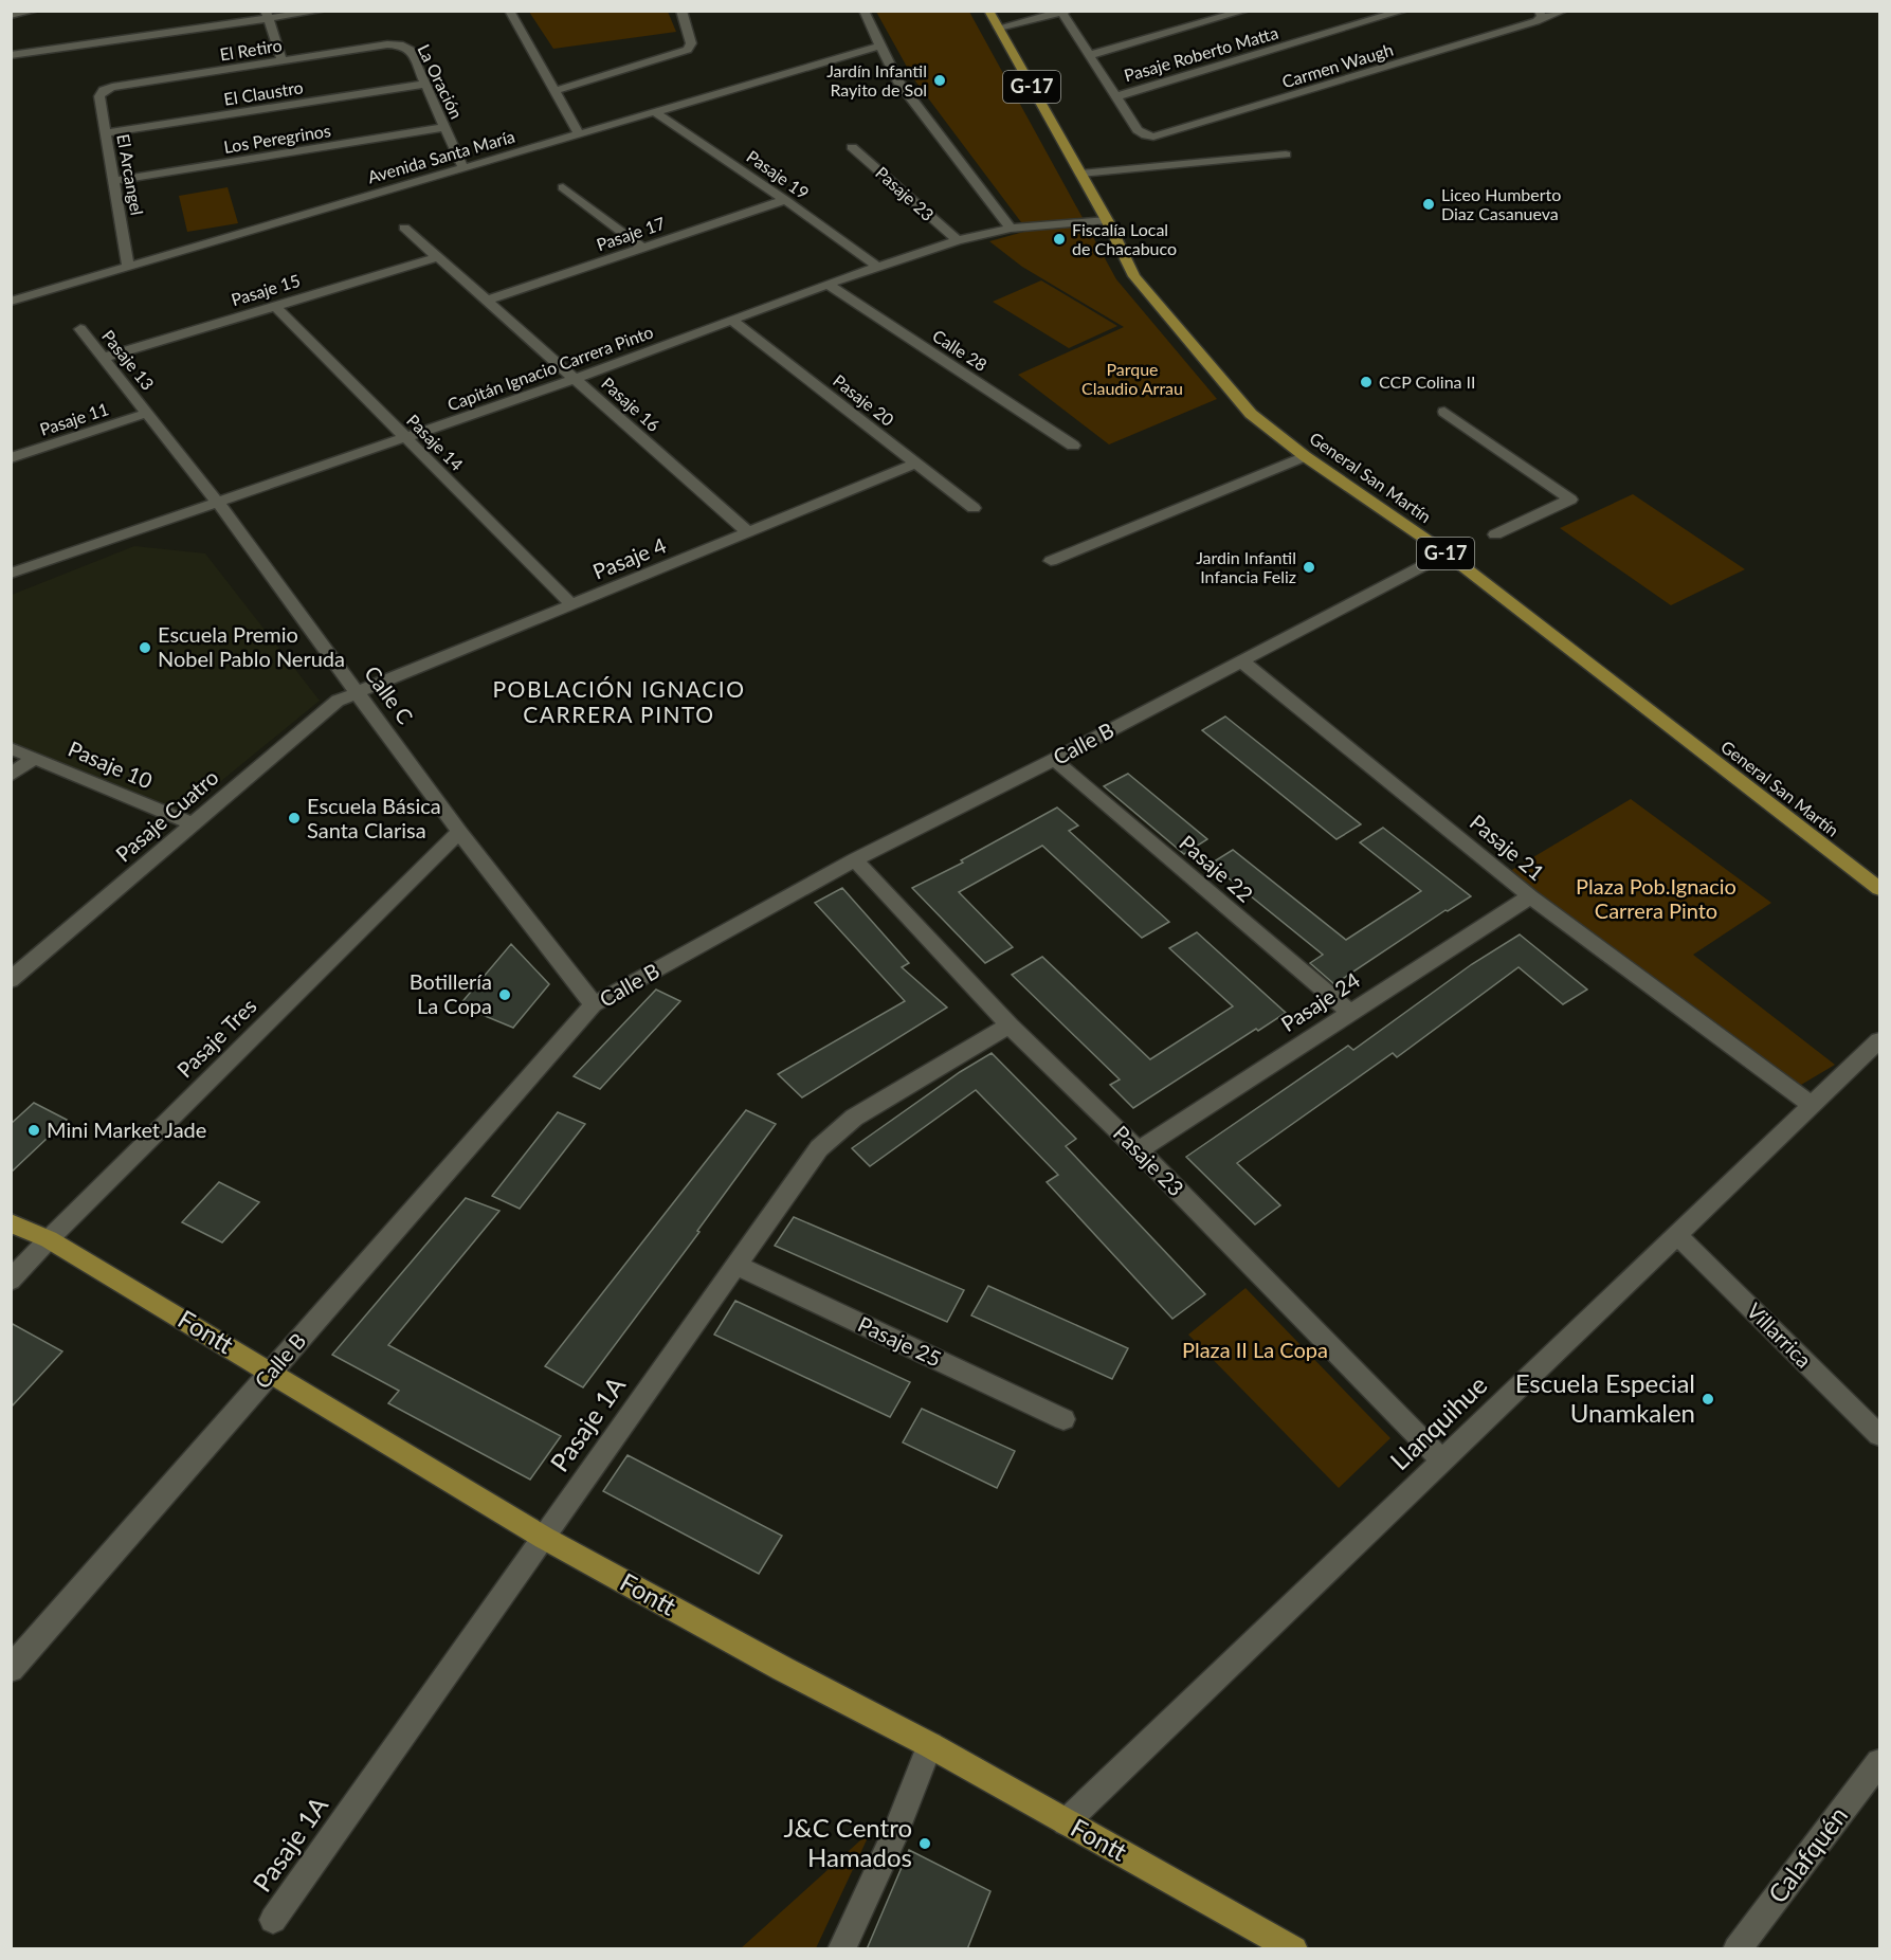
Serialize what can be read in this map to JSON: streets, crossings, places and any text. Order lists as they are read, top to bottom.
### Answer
{
  "streets": {
    "main road": ["G-17", "General San Martín", "Fontt"],
    "street": [
      "El Retiro",
      "Pasaje Roberto Matta",
      "Carmen Waugh",
      "La Oración",
      "El Claustro",
      "Los Peregrinos",
      "Avenida Santa María",
      "El Arcangel",
      "Pasaje 19",
      "Pasaje 23",
      "Pasaje 17",
      "Pasaje 15",
      "Calle 28",
      "Pasaje 13",
      "Capitán Ignacio Carrera Pinto",
      "Pasaje 20",
      "Pasaje 16",
      "Pasaje 11",
      "Pasaje 14",
      "Pasaje 4",
      "Calle C",
      "Calle B",
      "Pasaje 10",
      "Pasaje Cuatro",
      "Pasaje 21",
      "Pasaje 22",
      "Pasaje 24",
      "Pasaje Tres",
      "Villarrica",
      "Pasaje 25",
      "Llanquihue",
      "Pasaje 1A",
      "Calafquén"
    ]
  },
  "crossings": [
    ["El Retiro", "La Oración"],
    ["El Retiro", "El Arcangel"],
    ["Pasaje Roberto Matta", "Carmen Waugh"],
    ["La Oración", "El Claustro"],
    ["La Oración", "Los Peregrinos"],
    ["La Oración", "Avenida Santa María"],
    ["El Claustro", "El Arcangel"],
    ["Los Peregrinos", "El Arcangel"],
    ["Avenida Santa María", "El Arcangel"],
    ["Avenida Santa María", "Pasaje 19"],
    ["Pasaje 19", "Pasaje 17"],
    ["Pasaje 19", "Capitán Ignacio Carrera Pinto"],
    ["Pasaje 23", "Capitán Ignacio Carrera Pinto"],
    ["Pasaje 23", "Calle B"],
    ["Pasaje 23", "Pasaje 24"],
    ["Pasaje 23", "Llanquihue"],
    ["Pasaje 23", "Pasaje 1A"],
    ["Pasaje 17", "Pasaje 16"],
    ["Pasaje 15", "Pasaje 13"],
    ["Pasaje 15", "Pasaje 16"],
    ["Pasaje 15", "Pasaje 14"],
    ["Calle 28", "Capitán Ignacio Carrera Pinto"],
    ["Pasaje 13", "Pasaje 11"],
    ["Pasaje 13", "Calle C"],
    ["Capitán Ignacio Carrera Pinto", "Pasaje 20"],
    ["Capitán Ignacio Carrera Pinto", "Pasaje 16"],
    ["Capitán Ignacio Carrera Pinto", "Pasaje 14"],
    ["Capitán Ignacio Carrera Pinto", "General San Martín"],
    ["Capitán Ignacio Carrera Pinto", "Calle C"],
    ["Pasaje 20", "Pasaje 4"],
    ["Pasaje 16", "Pasaje 4"],
    ["Pasaje 11", "Calle C"],
    ["Pasaje 14", "Pasaje 4"],
    ["General San Martín", "Calle B"],
    ["Pasaje 4", "Calle C"],
    ["Pasaje 4", "Pasaje Cuatro"],
    ["Calle C", "Calle B"],
    ["Calle C", "Pasaje Cuatro"],
    ["Calle C", "Pasaje Tres"],
    ["Calle B", "Pasaje 21"],
    ["Calle B", "Pasaje 22"],
    ["Calle B", "Fontt"],
    ["Pasaje 10", "Pasaje Cuatro"],
    ["Pasaje 21", "Pasaje 24"],
    ["Pasaje 21", "Llanquihue"],
    ["Pasaje 22", "Pasaje 24"],
    ["Pasaje Tres", "Fontt"],
    ["Fontt", "Llanquihue"],
    ["Fontt", "Pasaje 1A"],
    ["Villarrica", "Llanquihue"],
    ["Pasaje 25", "Pasaje 1A"]
  ],
  "districts": ["POBLACIÓN IGNACIO CARRERA PINTO"],
  "parks": ["Parque Claudio Arrau", "Plaza Pob.Ignacio Carrera Pinto", "Plaza II La Copa"],
  "places": [
    "Jardín Infantil Rayito de Sol",
    "Liceo Humberto Diaz Casanueva",
    "Fiscalía Local de Chacabuco",
    "CCP Colina II",
    "Jardin Infantil Infancia Feliz",
    "Escuela Premio Nobel Pablo Neruda",
    "Escuela Básica Santa Clarisa",
    "Botillería La Copa",
    "Mini Market Jade",
    "Escuela Especial Unamkalen",
    "J&C Centro Hamados"
  ]
}
